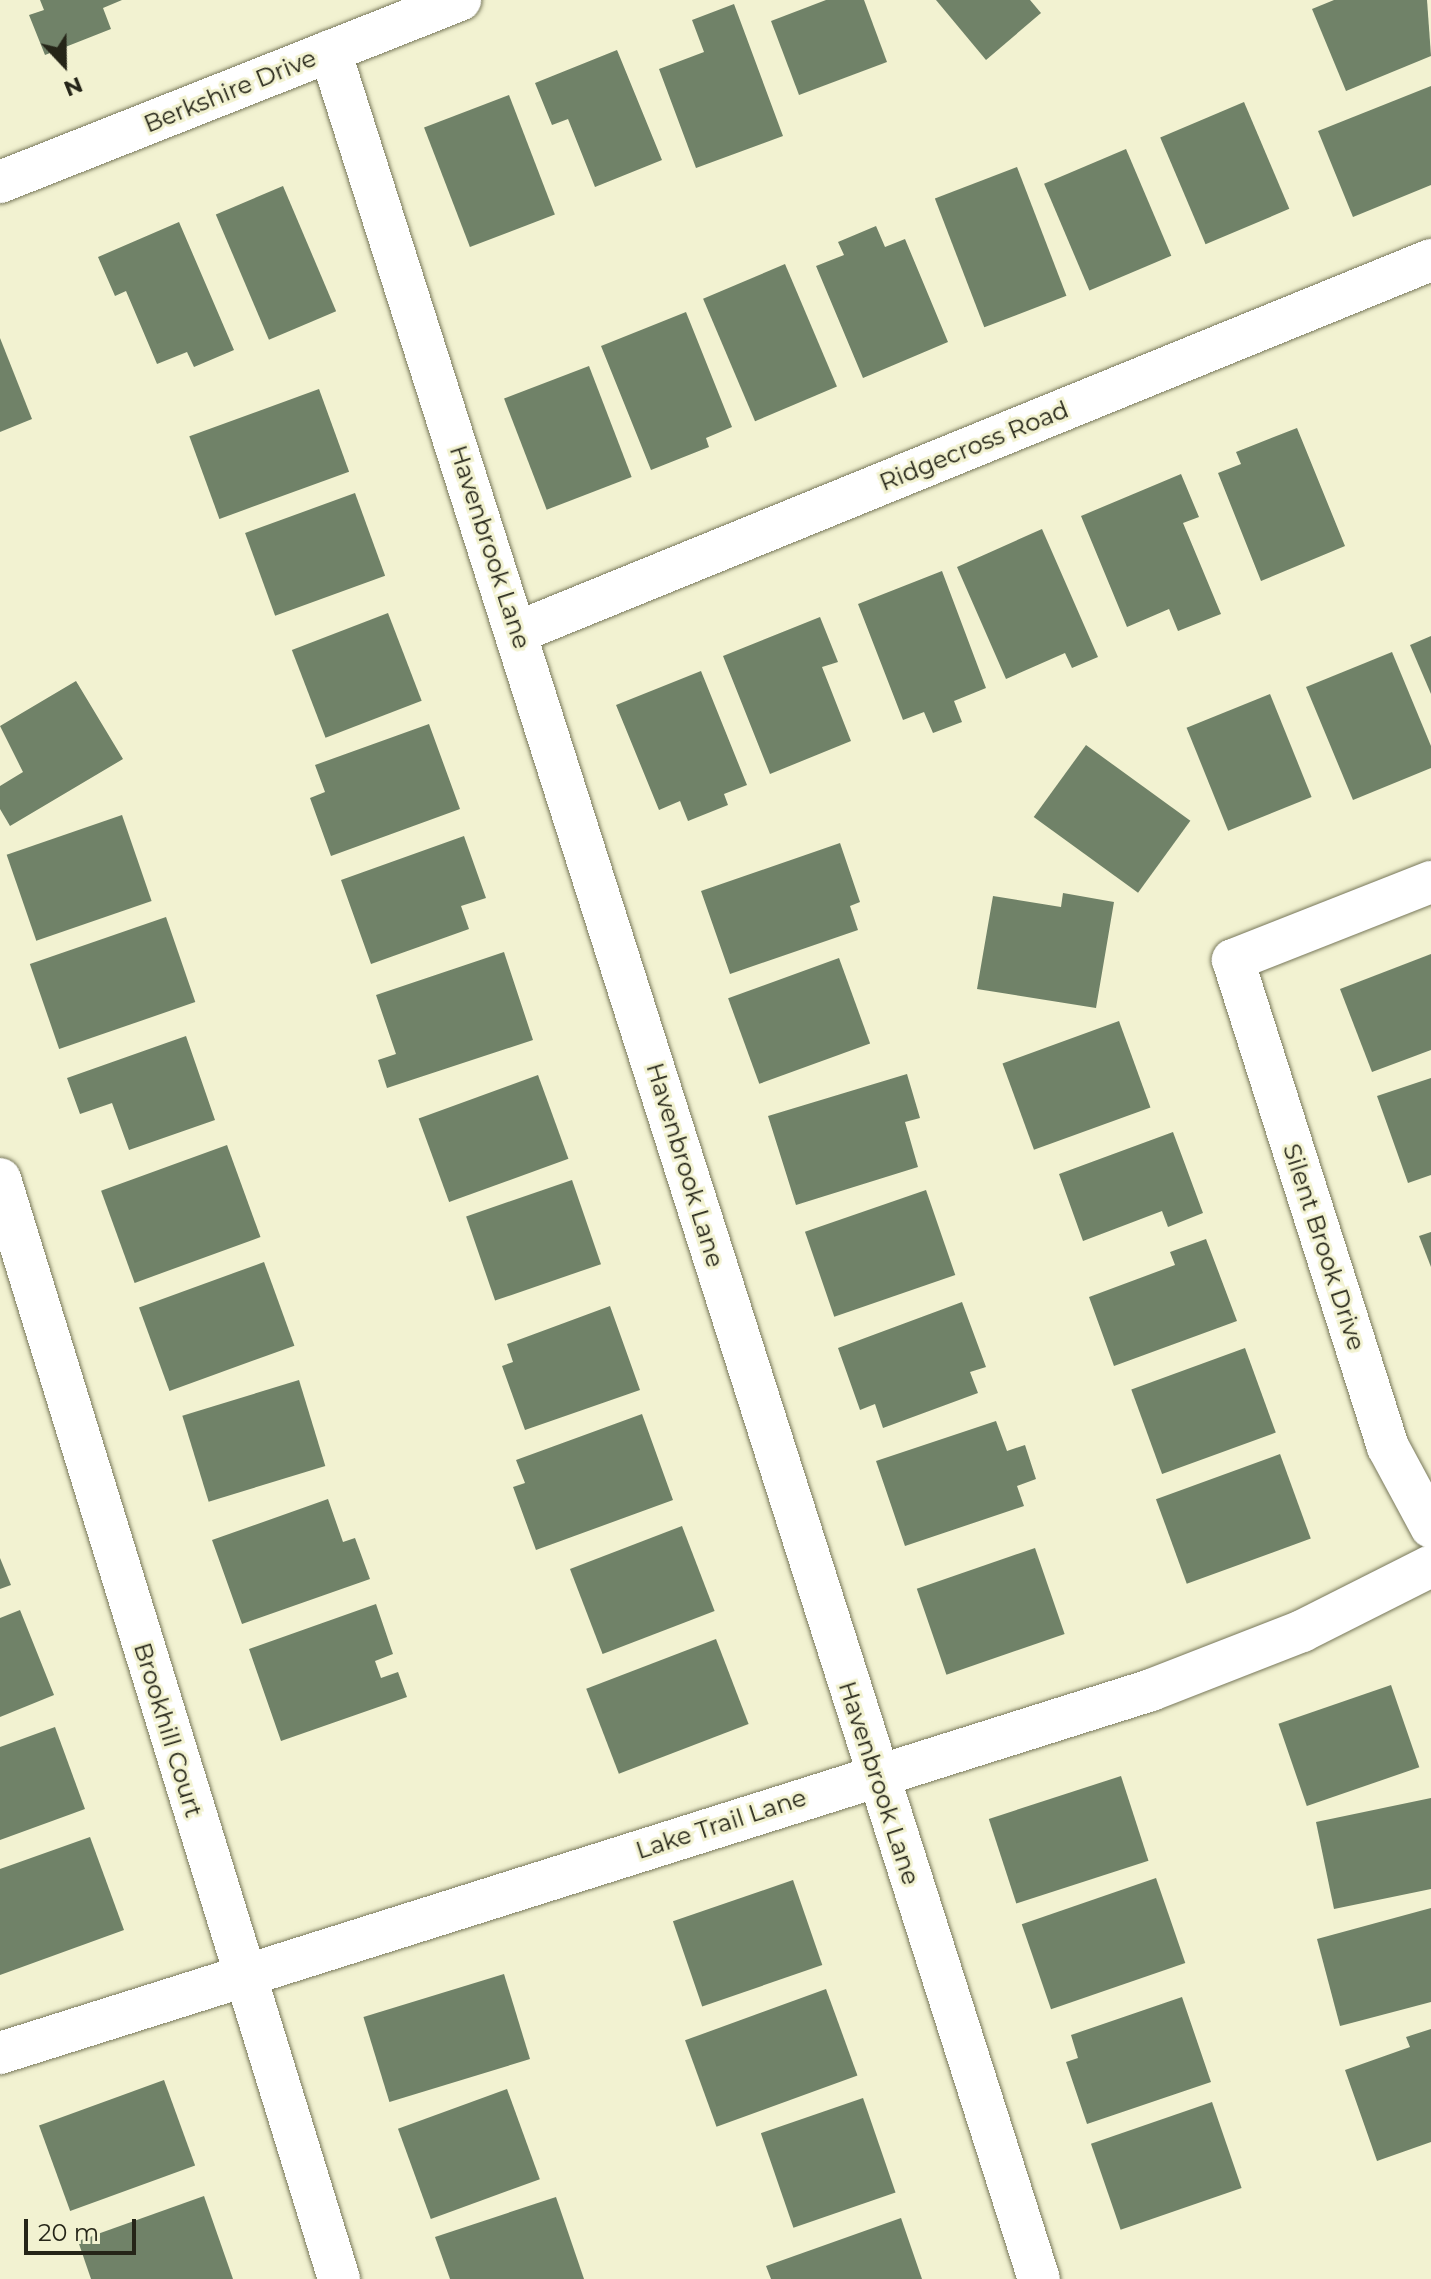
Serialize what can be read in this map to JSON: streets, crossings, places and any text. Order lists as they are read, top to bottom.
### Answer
{
  "streets": {
    "street": [
      "Berkshire Drive",
      "Ridgecross Road",
      "Havenbrook Lane",
      "Silent Brook Drive",
      "Brookhill Court",
      "Lake Trail Lane"
    ]
  },
  "crossings": [
    ["Berkshire Drive", "Havenbrook Lane"],
    ["Ridgecross Road", "Havenbrook Lane"],
    ["Havenbrook Lane", "Lake Trail Lane"],
    ["Brookhill Court", "Lake Trail Lane"]
  ],
  "scale_bar": "20 m",
  "north": "bottom"
}
